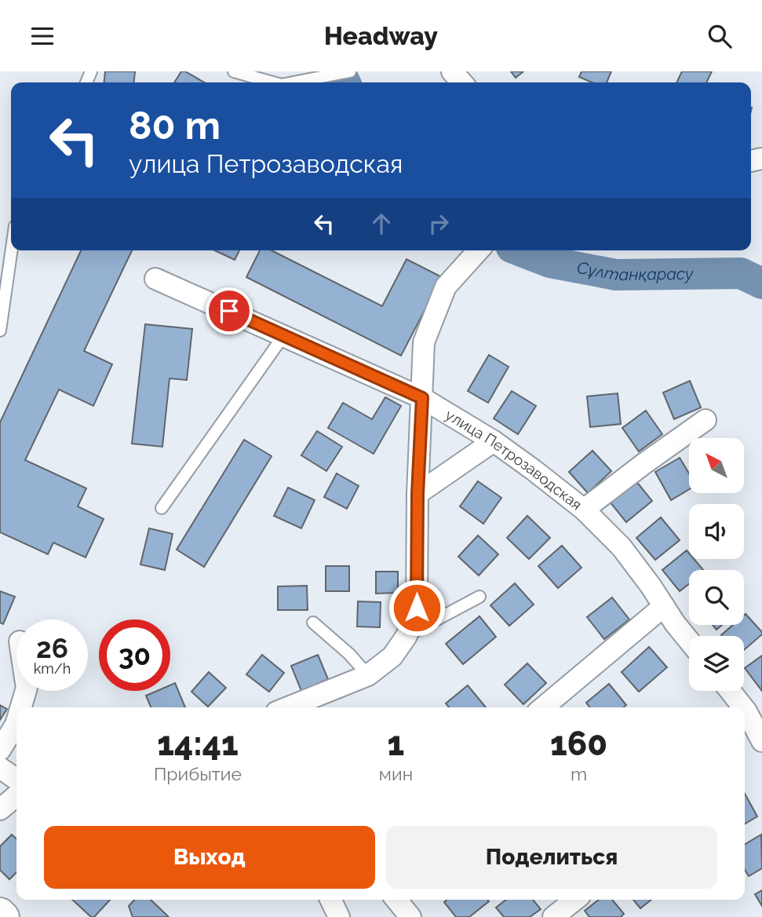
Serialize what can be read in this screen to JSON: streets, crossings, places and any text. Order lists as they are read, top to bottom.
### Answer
{
  "streets": {
    "street": ["улица Петрозаводская"]
  },
  "water": ["Сұлтанқарасу"],
  "north": "top left",
  "page": {
    "header": "Headway",
    "turn": ["80 m", "улица Петрозаводская"],
    "speed": "26 km/h",
    "limit": "30",
    "eta": [
      "14:41",
      "Прибытие",
      "1",
      "мин",
      "160",
      "m"
    ],
    "buttons": ["Выход", "Поделиться"]
  }
}
